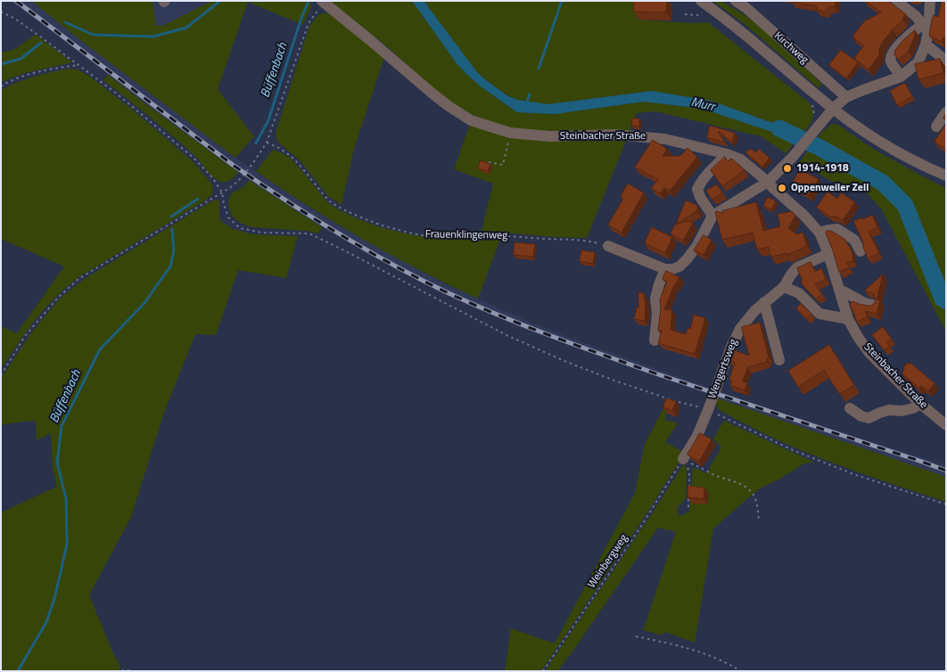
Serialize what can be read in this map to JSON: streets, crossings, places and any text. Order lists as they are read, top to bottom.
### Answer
{
  "streets": {
    "street": ["Kirchweg", "Steinbacher Straße", "Wengertsweg"],
    "path": ["Frauenklingenweg", "Weinbergweg"]
  },
  "crossings": [
    ["Steinbacher Straße", "Wengertsweg"],
    ["Wengertsweg", "Weinbergweg"]
  ],
  "water": ["Büffenbach", "Murr"],
  "places": ["1914-1918", "Oppenweiler Zell"]
}
